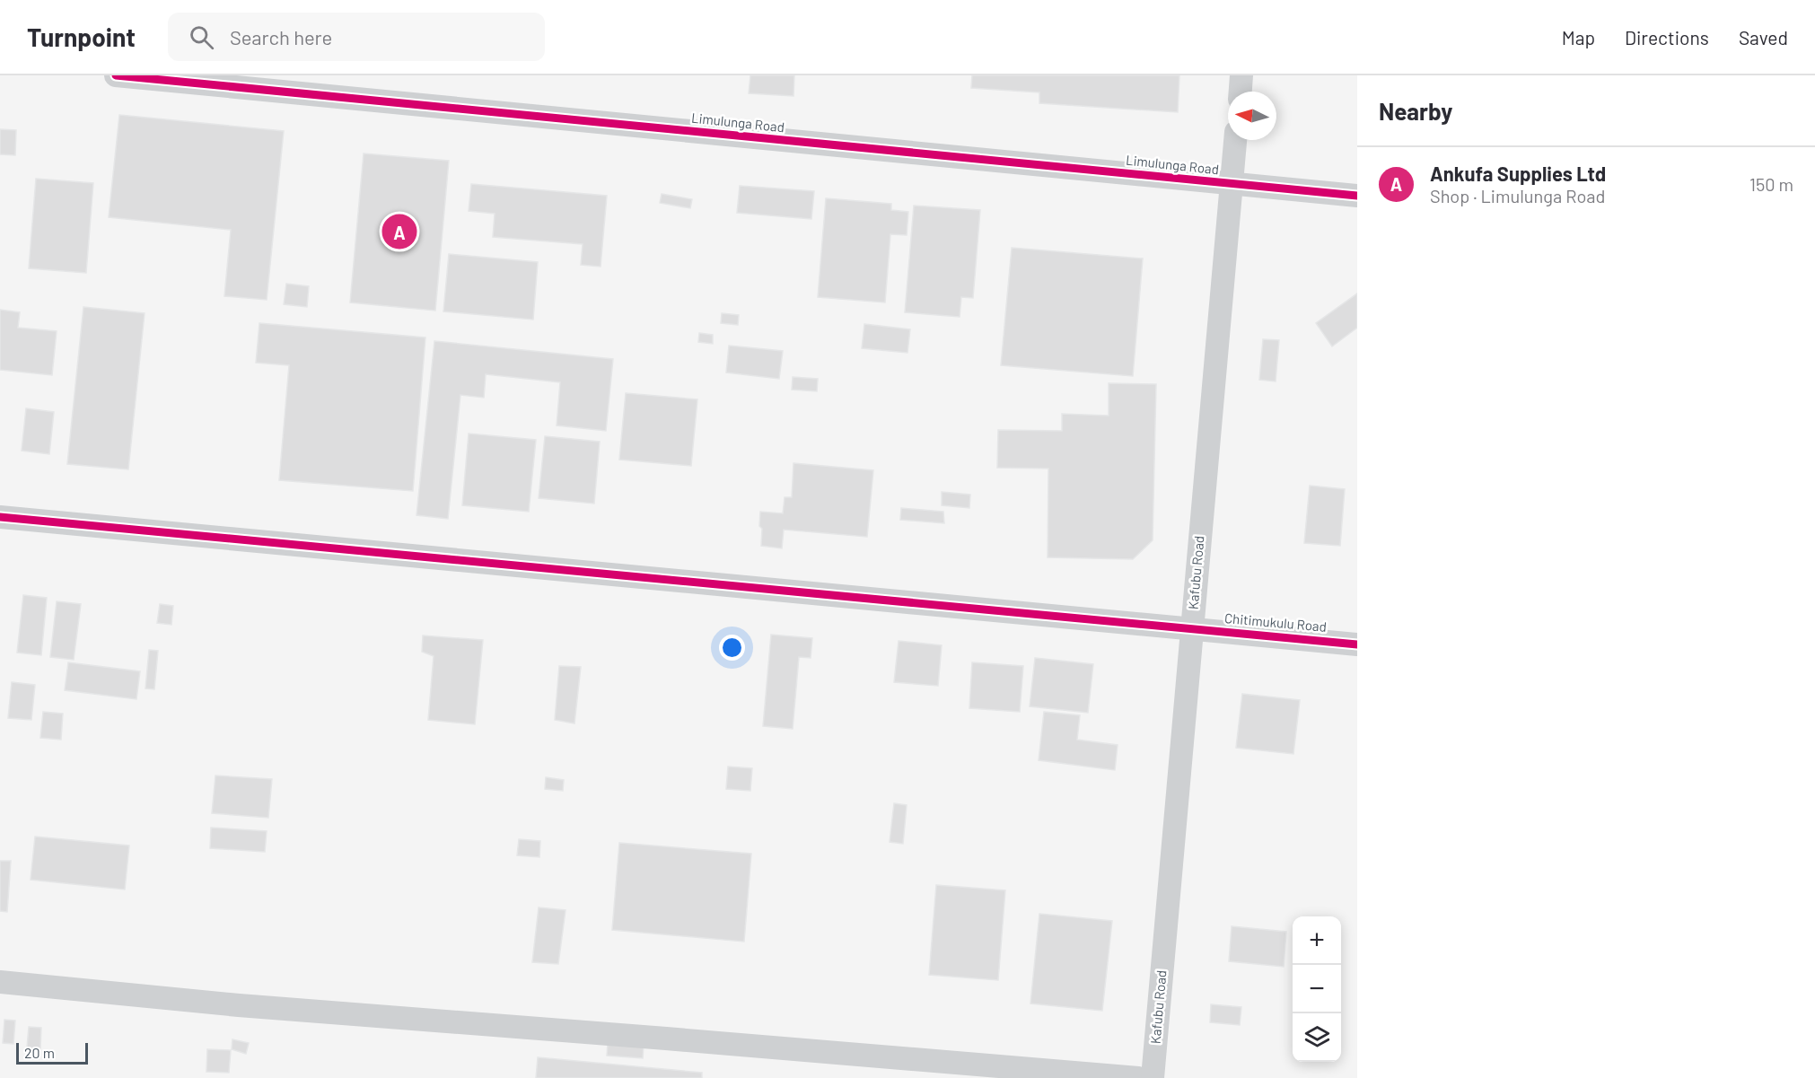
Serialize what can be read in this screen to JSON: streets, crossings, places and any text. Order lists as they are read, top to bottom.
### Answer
{
  "streets": {
    "street": ["Limulunga Road", "Kafubu Road", "Chitimukulu Road"]
  },
  "crossings": [
    ["Limulunga Road", "Kafubu Road"],
    ["Kafubu Road", "Chitimukulu Road"]
  ],
  "scale_bar": "20 m",
  "north": "left",
  "page": {
    "header": "Turnpoint",
    "search": "Search here",
    "nav": ["Map", "Directions", "Saved"],
    "heading": "Nearby",
    "list": [
      {
        "mark": "A",
        "name": "Ankufa Supplies Ltd",
        "note": "Shop · Limulunga Road",
        "value": "150 m"
      }
    ],
    "pins": "A",
    "map_buttons": ["+", "−"],
    "scale": "20 m"
  }
}
